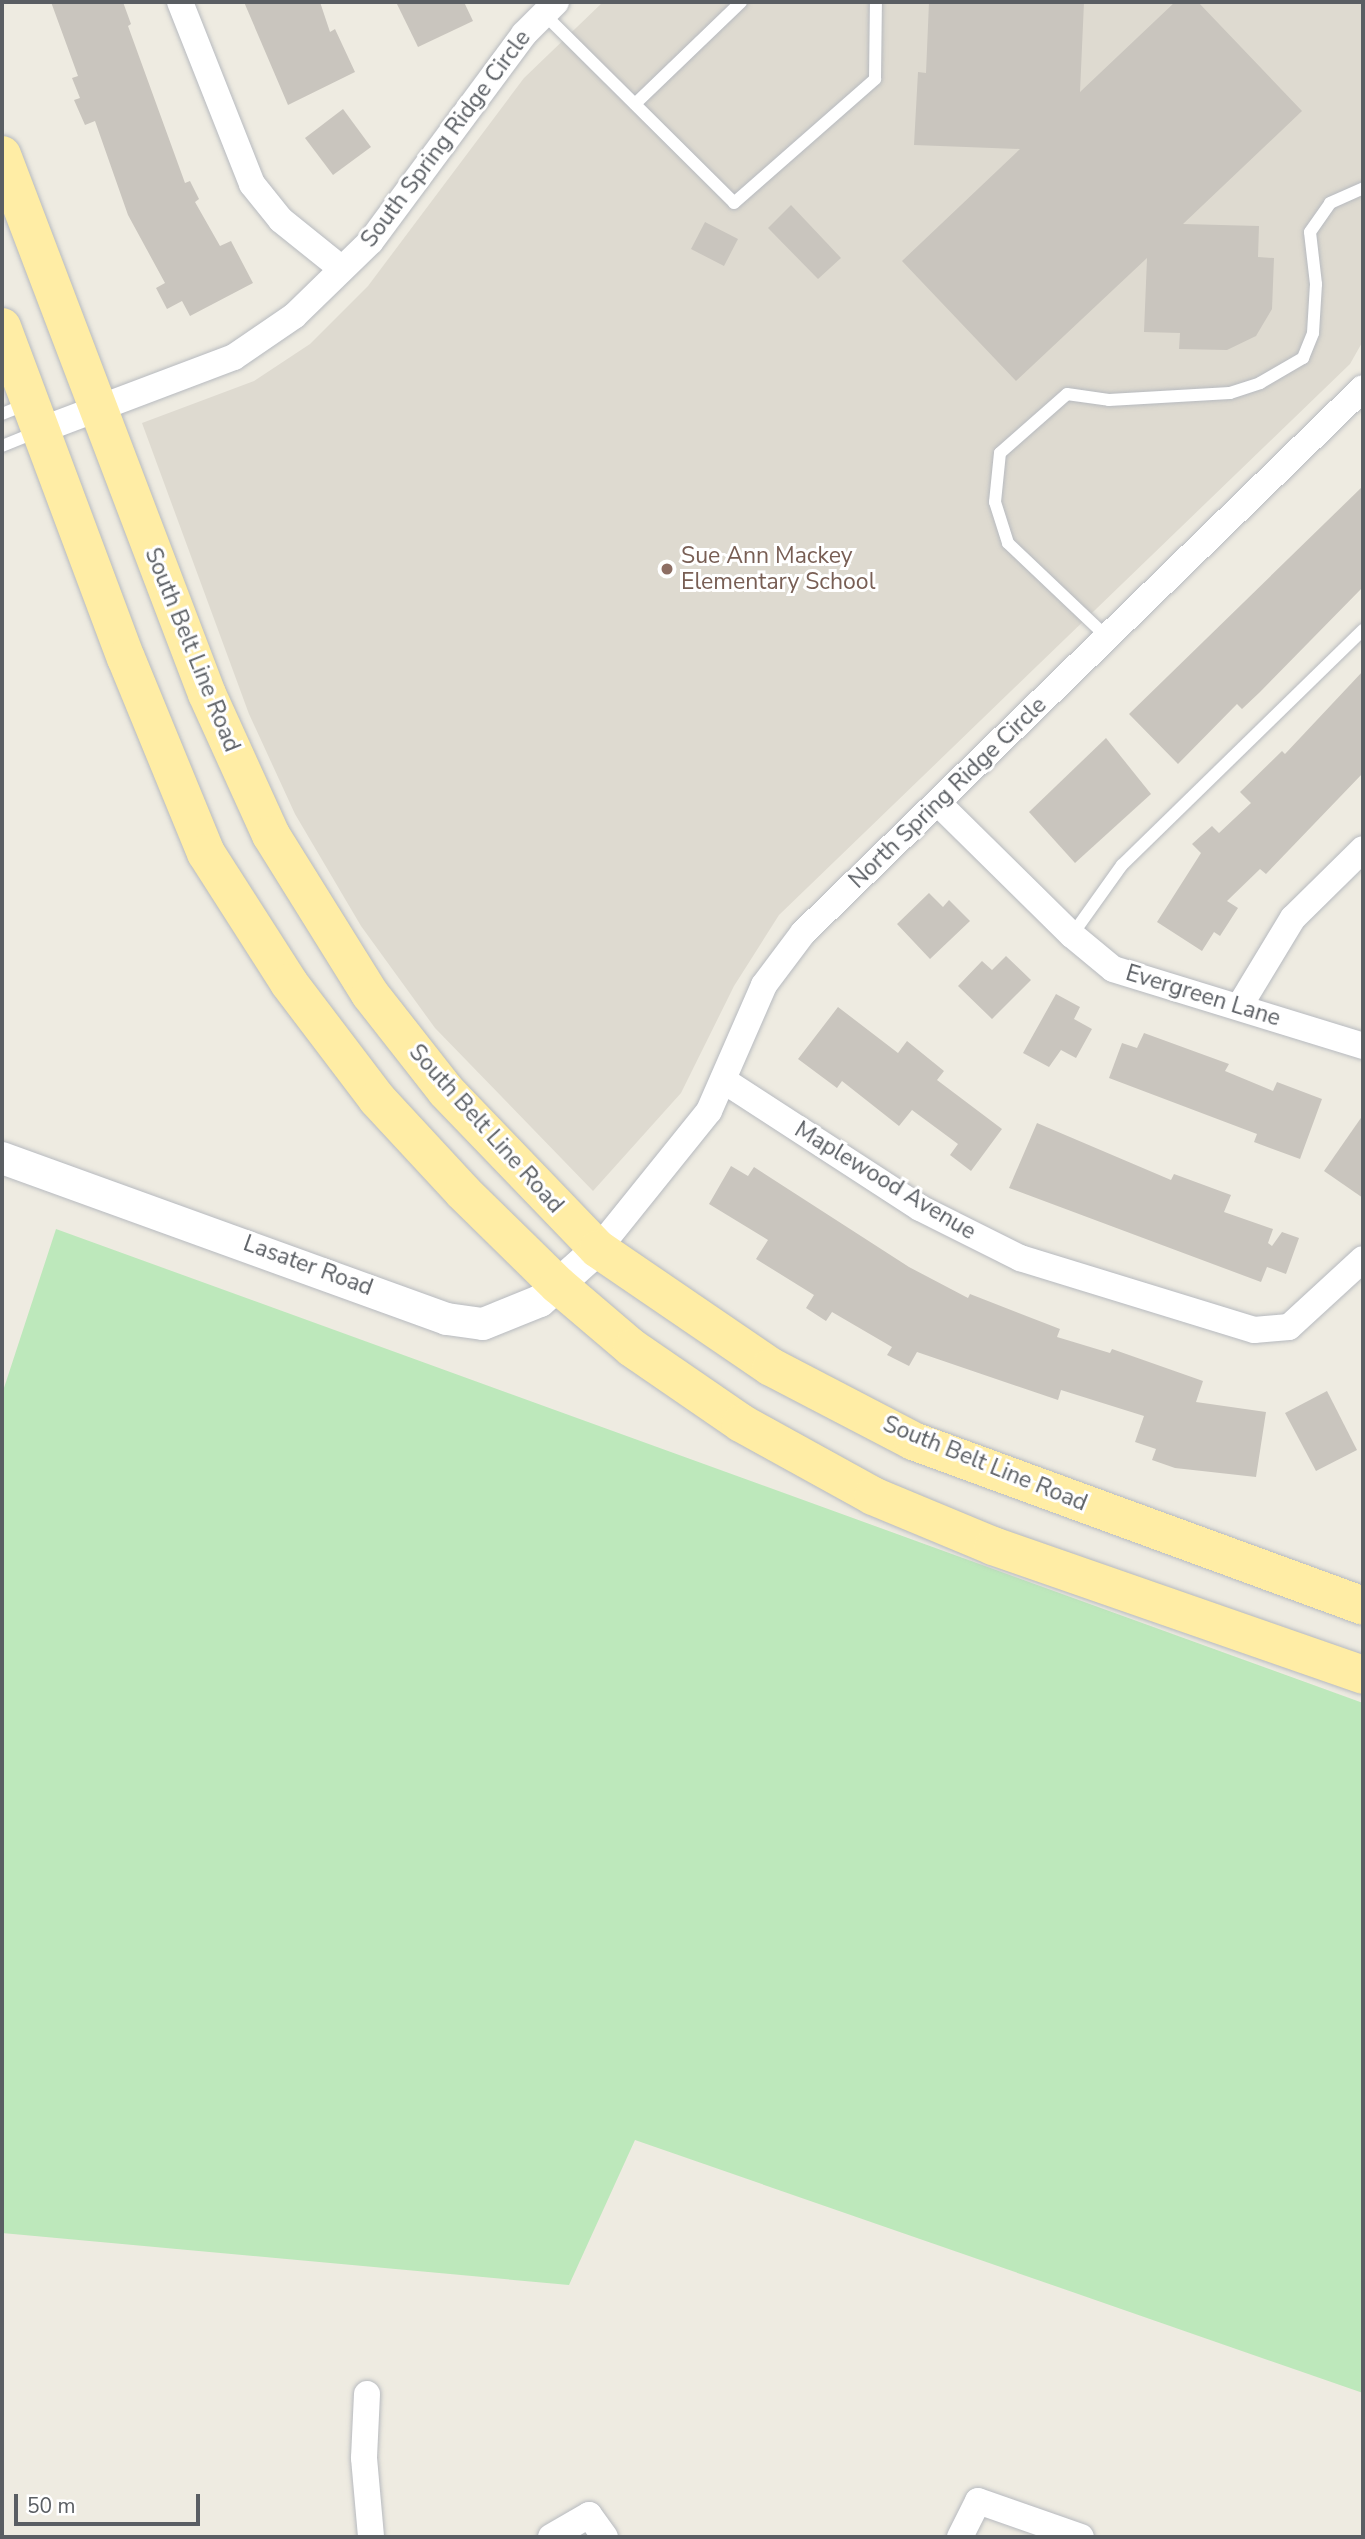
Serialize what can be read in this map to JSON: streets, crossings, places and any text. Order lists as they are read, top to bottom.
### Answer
{
  "streets": {
    "main road": ["South Belt Line Road"],
    "street": [
      "South Spring Ridge Circle",
      "North Spring Ridge Circle",
      "Evergreen Lane",
      "Maplewood Avenue",
      "Lasater Road"
    ]
  },
  "crossings": [
    ["South Spring Ridge Circle", "South Belt Line Road"],
    ["South Belt Line Road", "North Spring Ridge Circle"],
    ["South Belt Line Road", "Lasater Road"],
    ["North Spring Ridge Circle", "Evergreen Lane"],
    ["North Spring Ridge Circle", "Maplewood Avenue"],
    ["North Spring Ridge Circle", "Lasater Road"]
  ],
  "places": ["Sue Ann Mackey Elementary School"],
  "scale_bar": "50 m"
}
